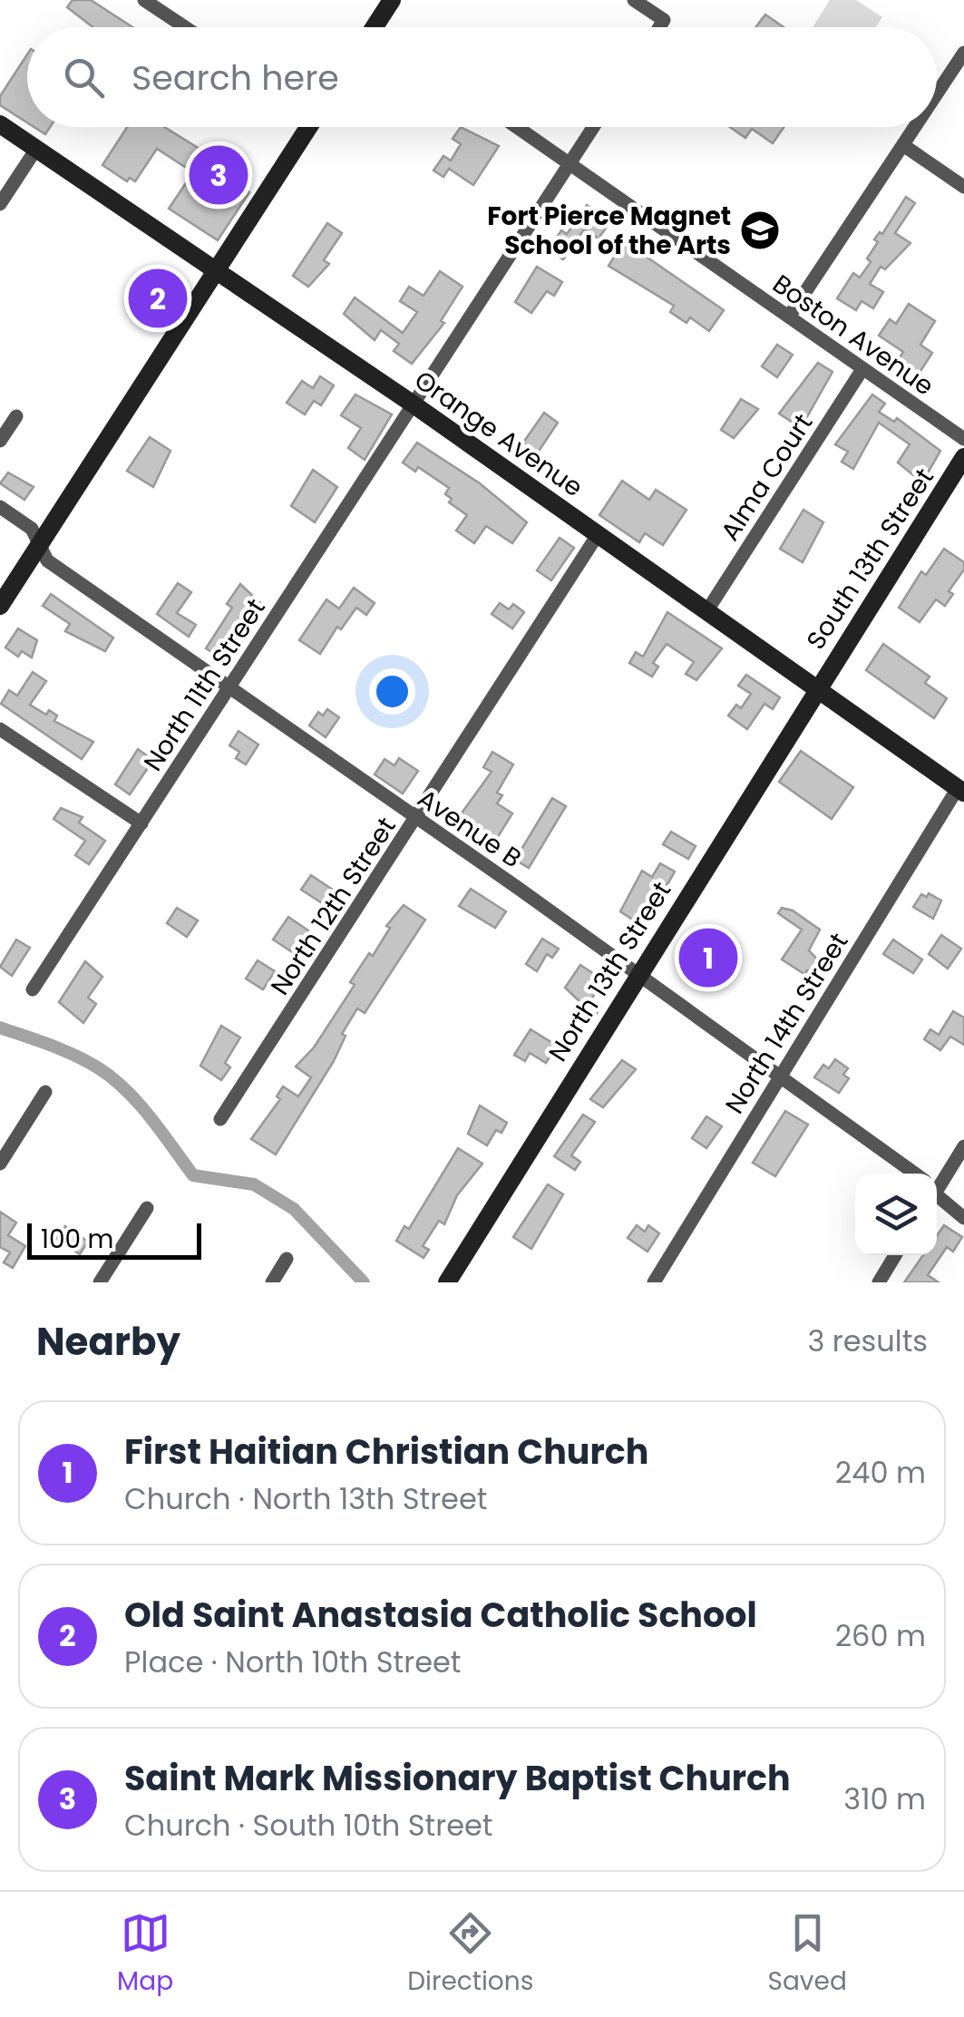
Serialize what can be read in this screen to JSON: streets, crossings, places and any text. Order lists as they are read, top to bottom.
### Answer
{
  "streets": {
    "street": [
      "Boston Avenue",
      "Orange Avenue",
      "Alma Court",
      "South 13th Street",
      "North 11th Street",
      "Avenue B",
      "North 12th Street",
      "North 13th Street",
      "North 14th Street"
    ]
  },
  "crossings": [
    ["Boston Avenue", "Alma Court"],
    ["Boston Avenue", "North 11th Street"],
    ["Orange Avenue", "Alma Court"],
    ["Orange Avenue", "South 13th Street"],
    ["Orange Avenue", "North 11th Street"],
    ["Orange Avenue", "North 12th Street"],
    ["Orange Avenue", "North 13th Street"],
    ["Orange Avenue", "North 14th Street"],
    ["South 13th Street", "North 13th Street"],
    ["North 11th Street", "Avenue B"],
    ["Avenue B", "North 12th Street"],
    ["Avenue B", "North 13th Street"],
    ["Avenue B", "North 14th Street"]
  ],
  "places": {
    "school or university": ["Fort Pierce Magnet School of the Arts"]
  },
  "scale_bar": "100 m",
  "page": {
    "search": "Search here",
    "pins": ["3", "2", "1"],
    "scale": "100 m",
    "heading": ["Nearby", "3 results"],
    "list": [
      {
        "mark": "1",
        "name": "First Haitian Christian Church",
        "note": "Church · North 13th Street",
        "value": "240 m"
      },
      {
        "mark": "2",
        "name": "Old Saint Anastasia Catholic School",
        "note": "Place · North 10th Street",
        "value": "260 m"
      },
      {
        "mark": "3",
        "name": "Saint Mark Missionary Baptist Church",
        "note": "Church · South 10th Street",
        "value": "310 m"
      }
    ],
    "nav": ["Map", "Directions", "Saved"]
  }
}
